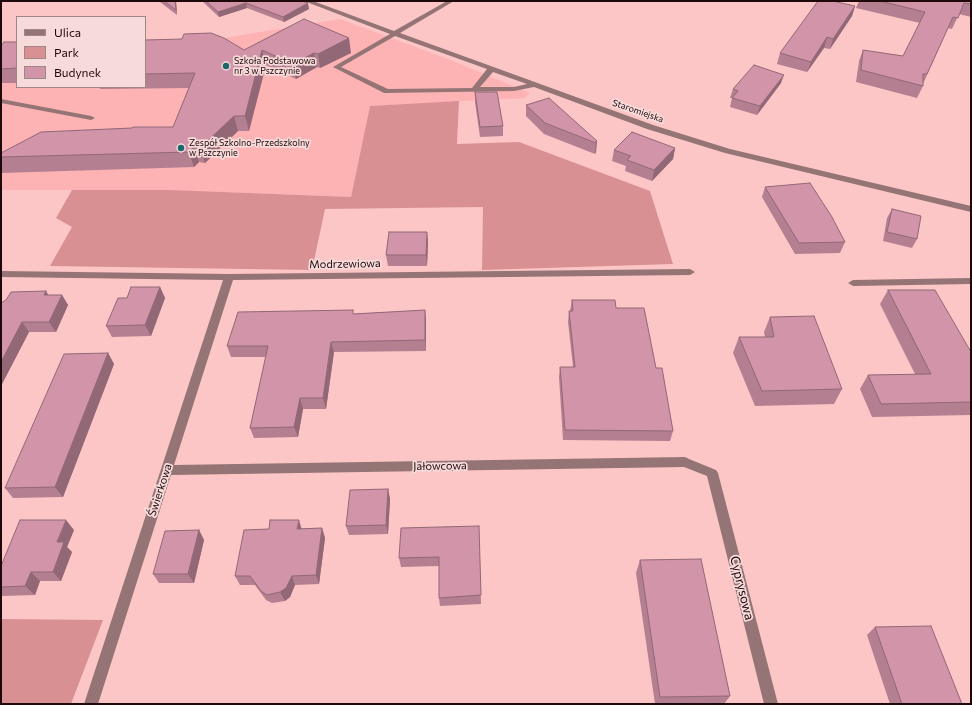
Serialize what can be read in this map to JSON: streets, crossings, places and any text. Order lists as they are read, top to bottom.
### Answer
{
  "streets": {
    "street": [
      "Staromiejska",
      "Modrzewiowa",
      "Jałowcowa",
      "Świerkowa",
      "Cyprysowa"
    ]
  },
  "crossings": [
    ["Modrzewiowa", "Świerkowa"],
    ["Jałowcowa", "Świerkowa"],
    ["Jałowcowa", "Cyprysowa"]
  ],
  "places": ["Szkoła Podstawowa nr 3 w Pszczynie", "Zespół Szkolno-Przedszkolny w Pszczynie"],
  "legend": ["Ulica", "Park", "Budynek"]
}
